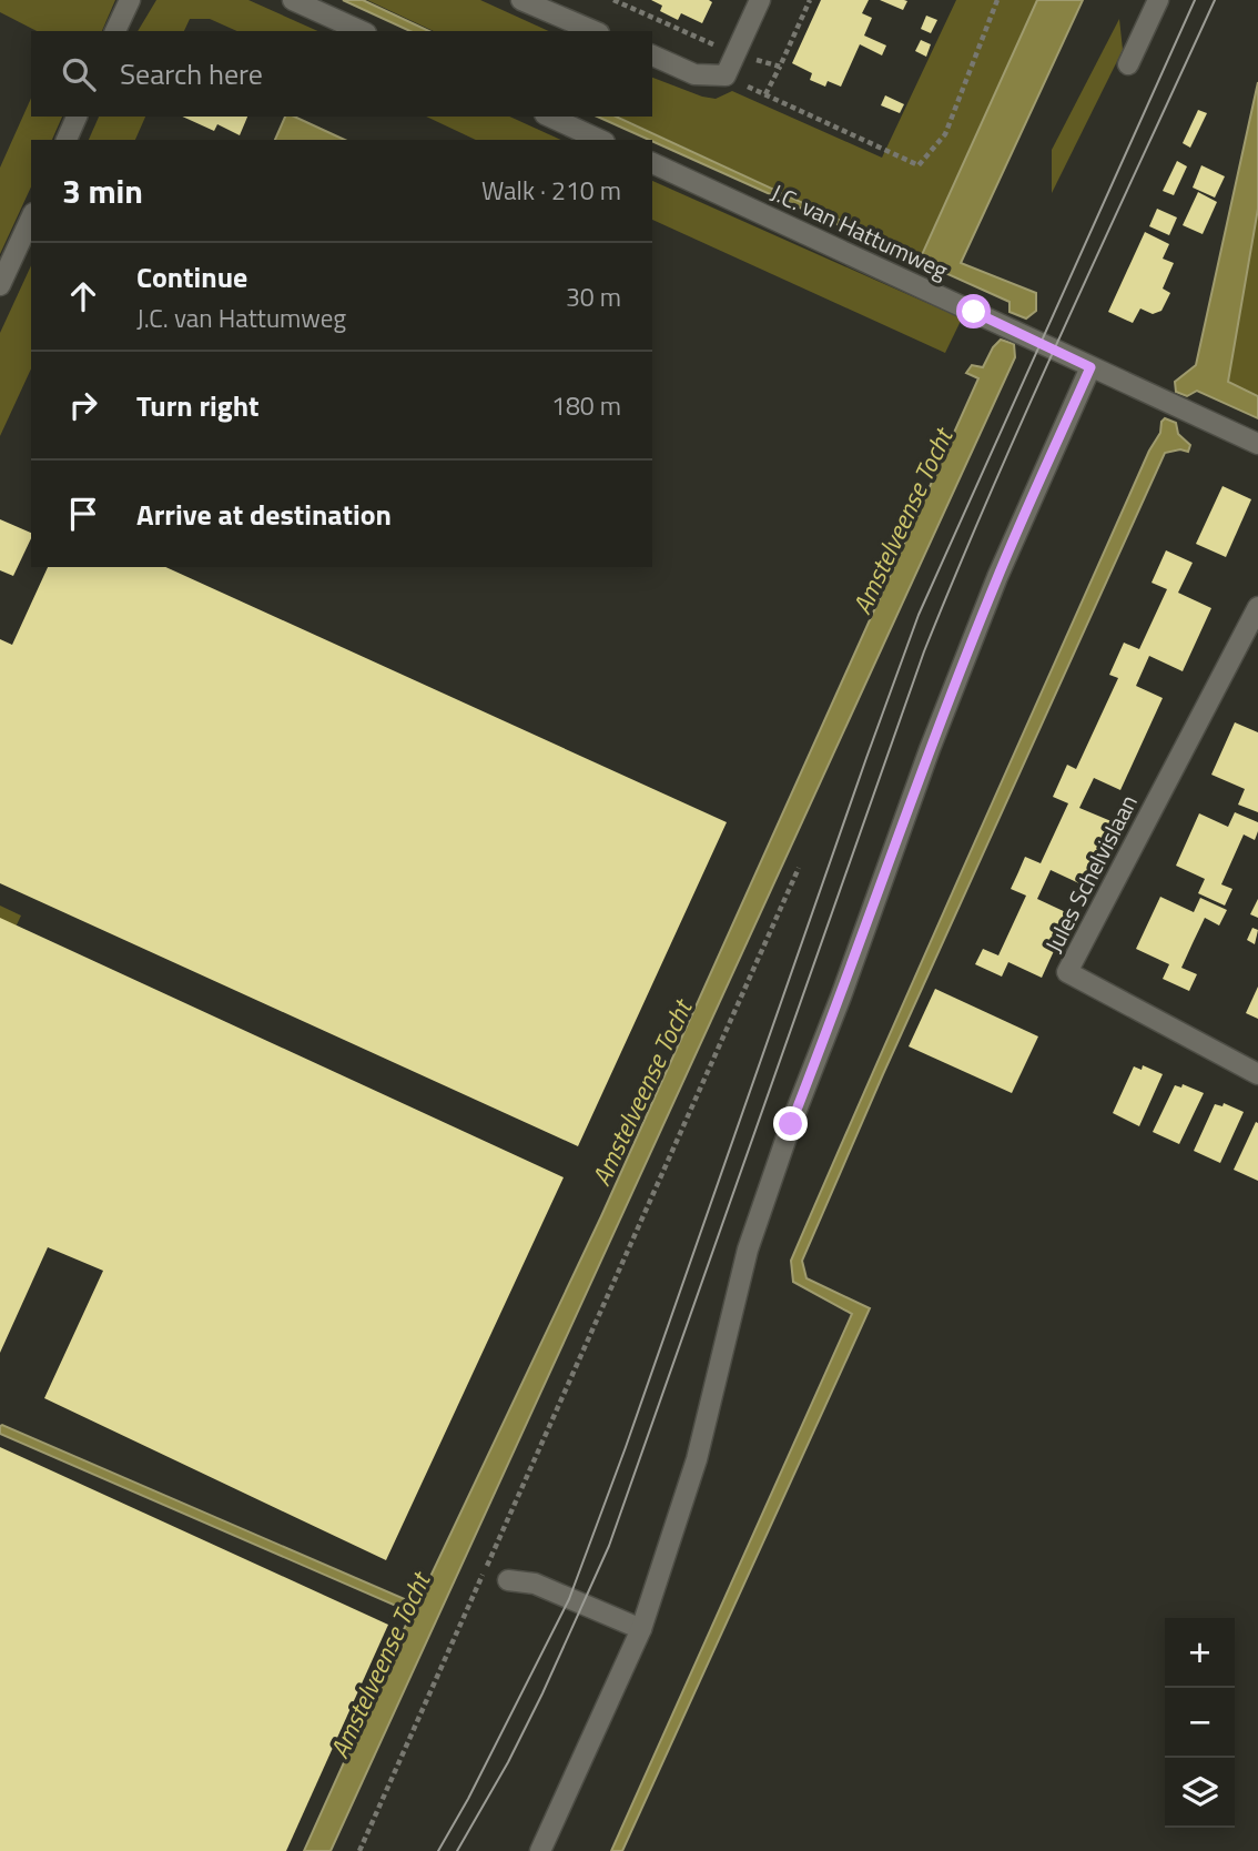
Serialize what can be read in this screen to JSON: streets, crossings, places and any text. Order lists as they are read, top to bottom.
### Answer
{
  "streets": {
    "street": ["J.C. van Hattumweg", "Jules Schelvislaan"]
  },
  "water": ["Amstelveense Tocht"],
  "page": {
    "search": "Search here",
    "heading": ["3 min", "Walk · 210 m"],
    "list": [
      ["Continue", "J.C. van Hattumweg", "30 m"],
      ["Turn right", "180 m"],
      "Arrive at destination"
    ],
    "map_buttons": ["+", "−"]
  }
}
